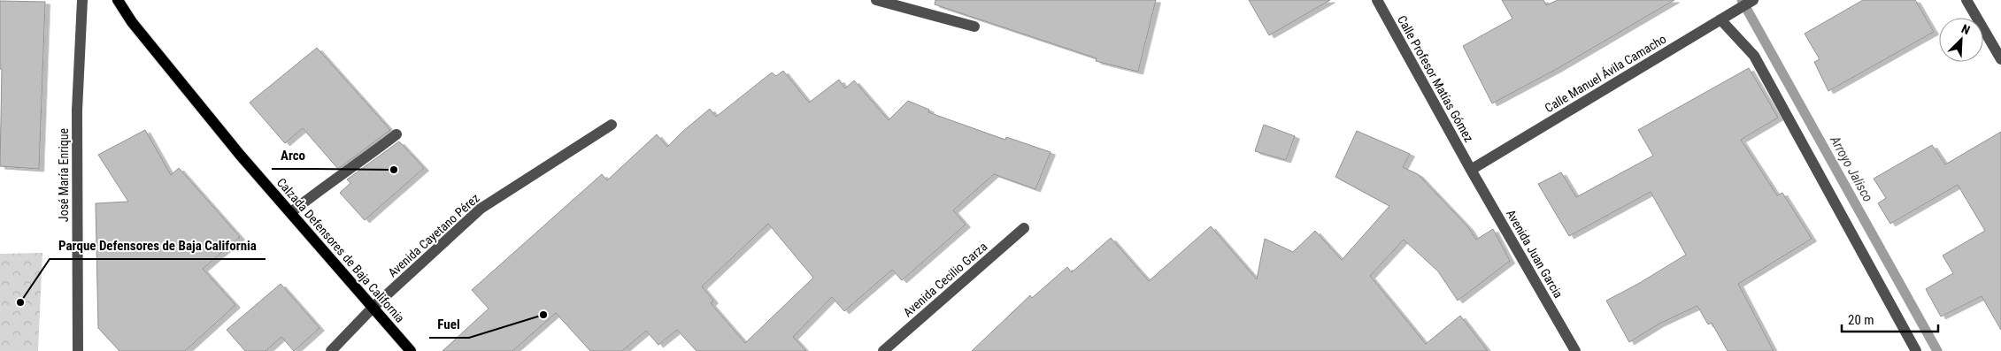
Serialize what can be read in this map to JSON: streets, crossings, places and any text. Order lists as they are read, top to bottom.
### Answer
{
  "streets": {
    "main road": ["Calzada Defensores de Baja California"],
    "street": [
      "Calle Manuel Ávila Camacho",
      "Calle Profesor Matías Gómez",
      "José María Enrique",
      "Avenida Cayetano Pérez",
      "Avenida Juan Garcia",
      "Avenida Cecilio Garza"
    ]
  },
  "crossings": [
    ["Calle Manuel Ávila Camacho", "Calle Profesor Matías Gómez"],
    ["Calle Manuel Ávila Camacho", "Avenida Juan Garcia"],
    ["Calle Profesor Matías Gómez", "Avenida Juan Garcia"],
    ["Avenida Cayetano Pérez", "Calzada Defensores de Baja California"]
  ],
  "water": ["Arroyo Jalisco"],
  "places": ["Arco", "Parque Defensores de Baja California", "Fuel"],
  "scale_bar": "20 m",
  "north": "top right"
}
